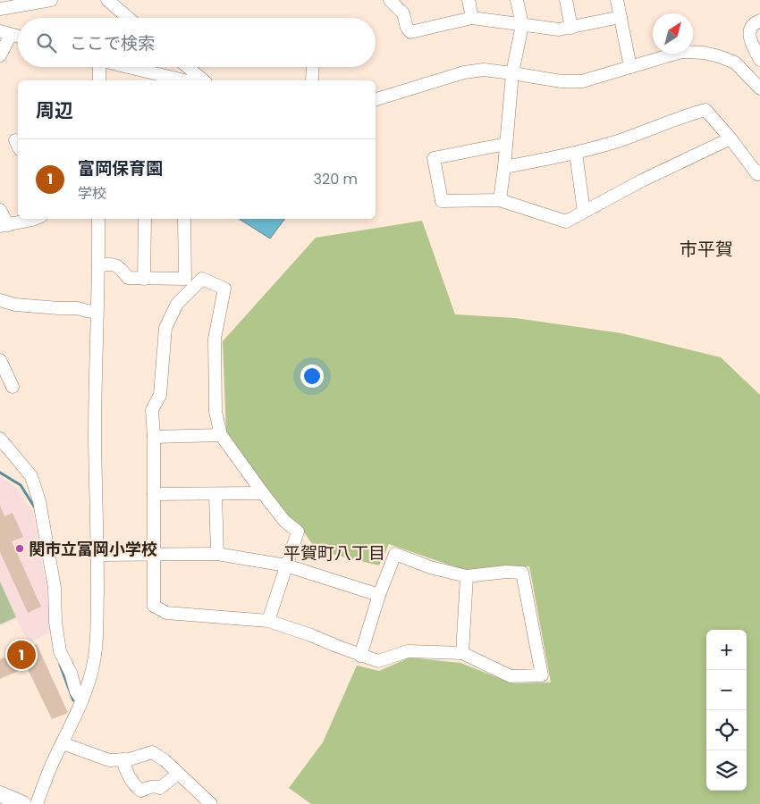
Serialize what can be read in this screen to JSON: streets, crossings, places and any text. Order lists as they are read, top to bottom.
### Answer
{
  "districts": ["市平賀", "平賀町八丁目"],
  "places": ["関市立富岡小学校"],
  "north": "top right",
  "page": {
    "search": "ここで検索",
    "heading": "周辺",
    "list": [
      {
        "mark": "1",
        "name": "富岡保育園",
        "note": "学校",
        "value": "320 m"
      }
    ],
    "map_buttons": ["+", "−"],
    "pins": "1"
  }
}
